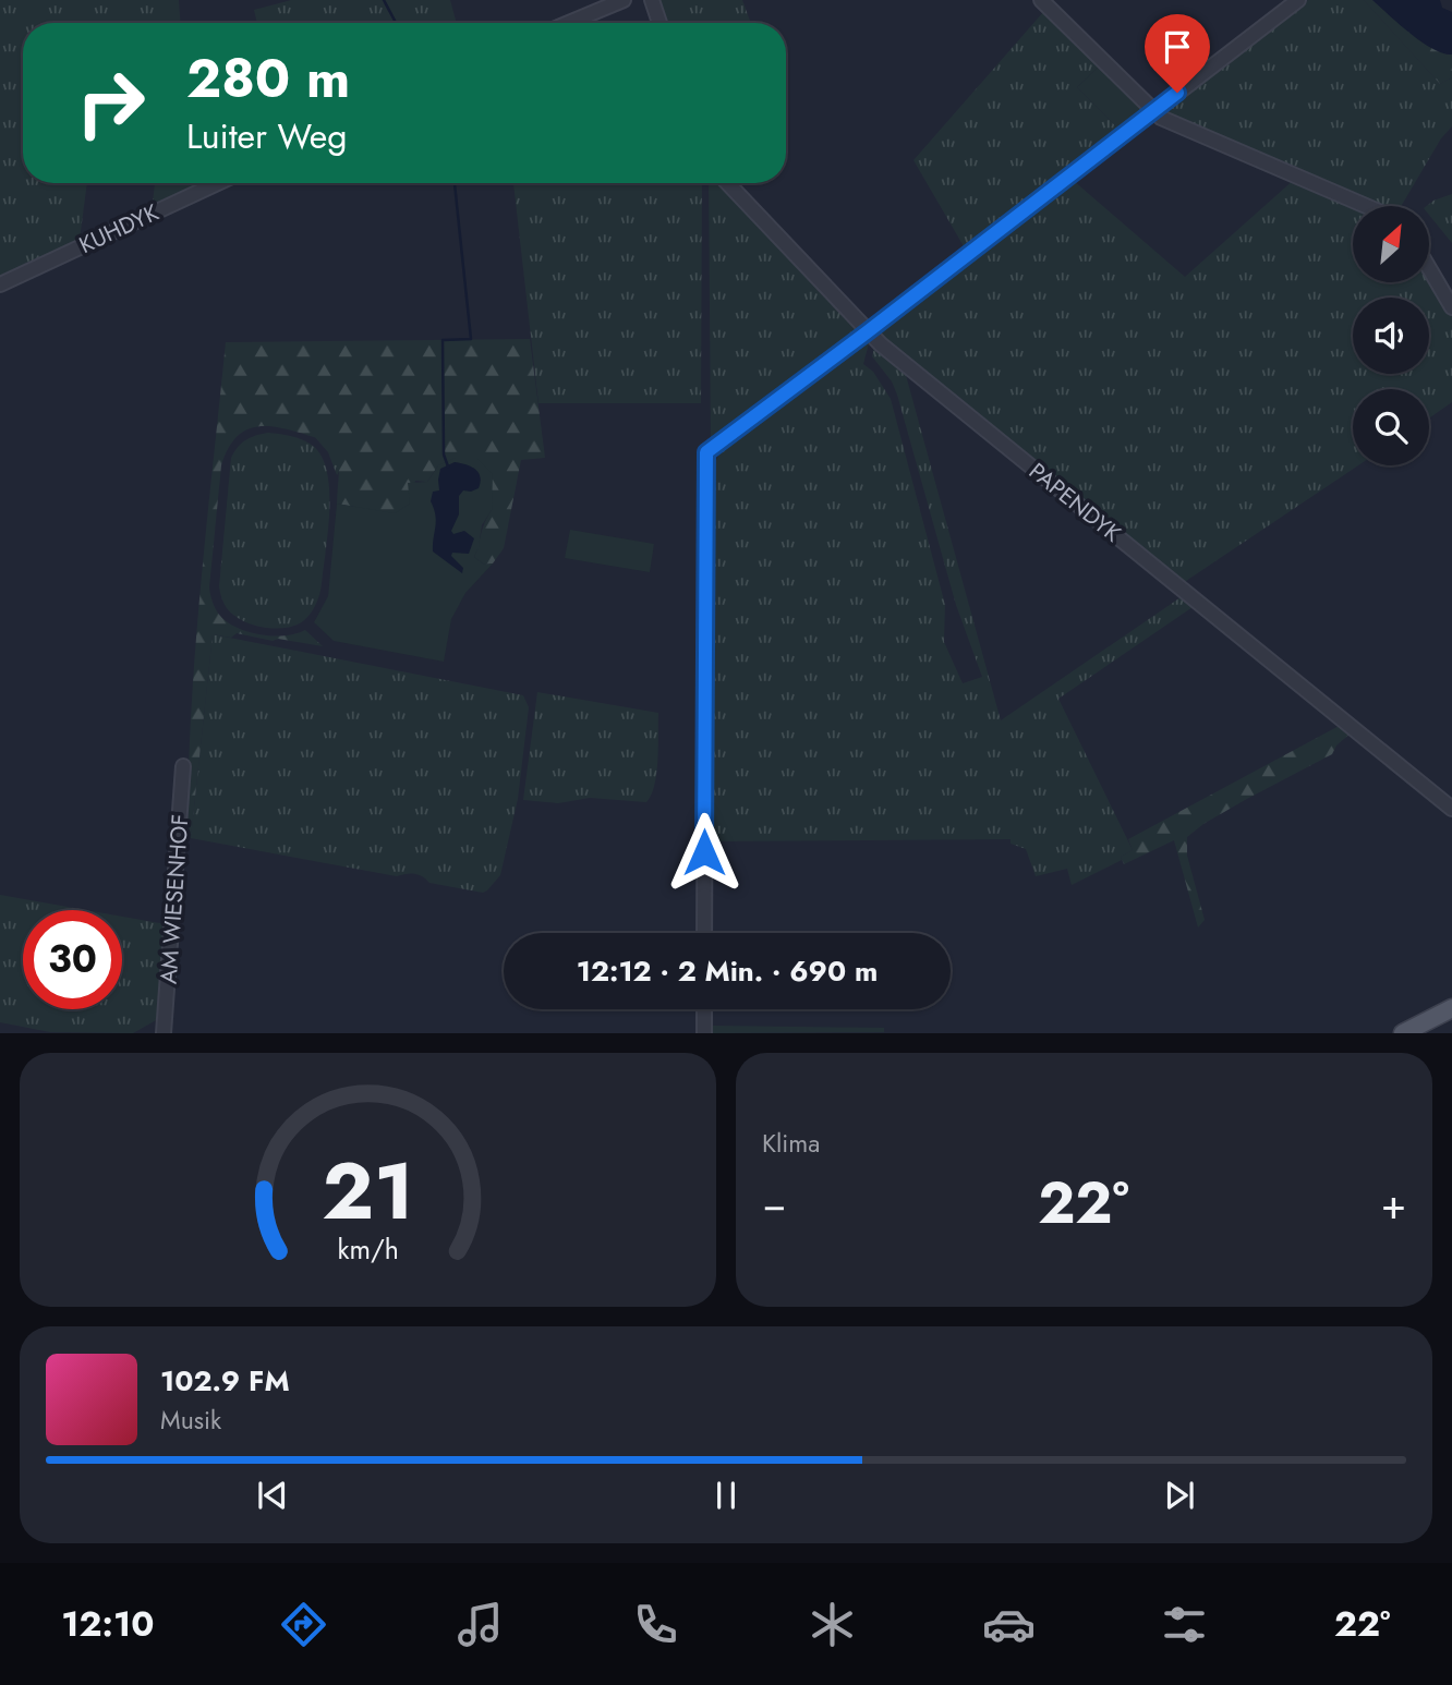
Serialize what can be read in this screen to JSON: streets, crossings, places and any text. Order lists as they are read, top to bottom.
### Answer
{
  "streets": {
    "street": ["KUHDYK", "PAPENDYK", "AM WIESENHOF"]
  },
  "north": "top right",
  "page": {
    "turn": ["280 m", "Luiter Weg"],
    "limit": "30",
    "trip": "12:12 · 2 Min. · 690 m",
    "tile": "Klima",
    "heat": ["−", "22°", "+"],
    "song": ["102.9 FM", "Musik"],
    "tabs": ["12:10", "22°"],
    "gauge": ["21", "km/h"]
  }
}
